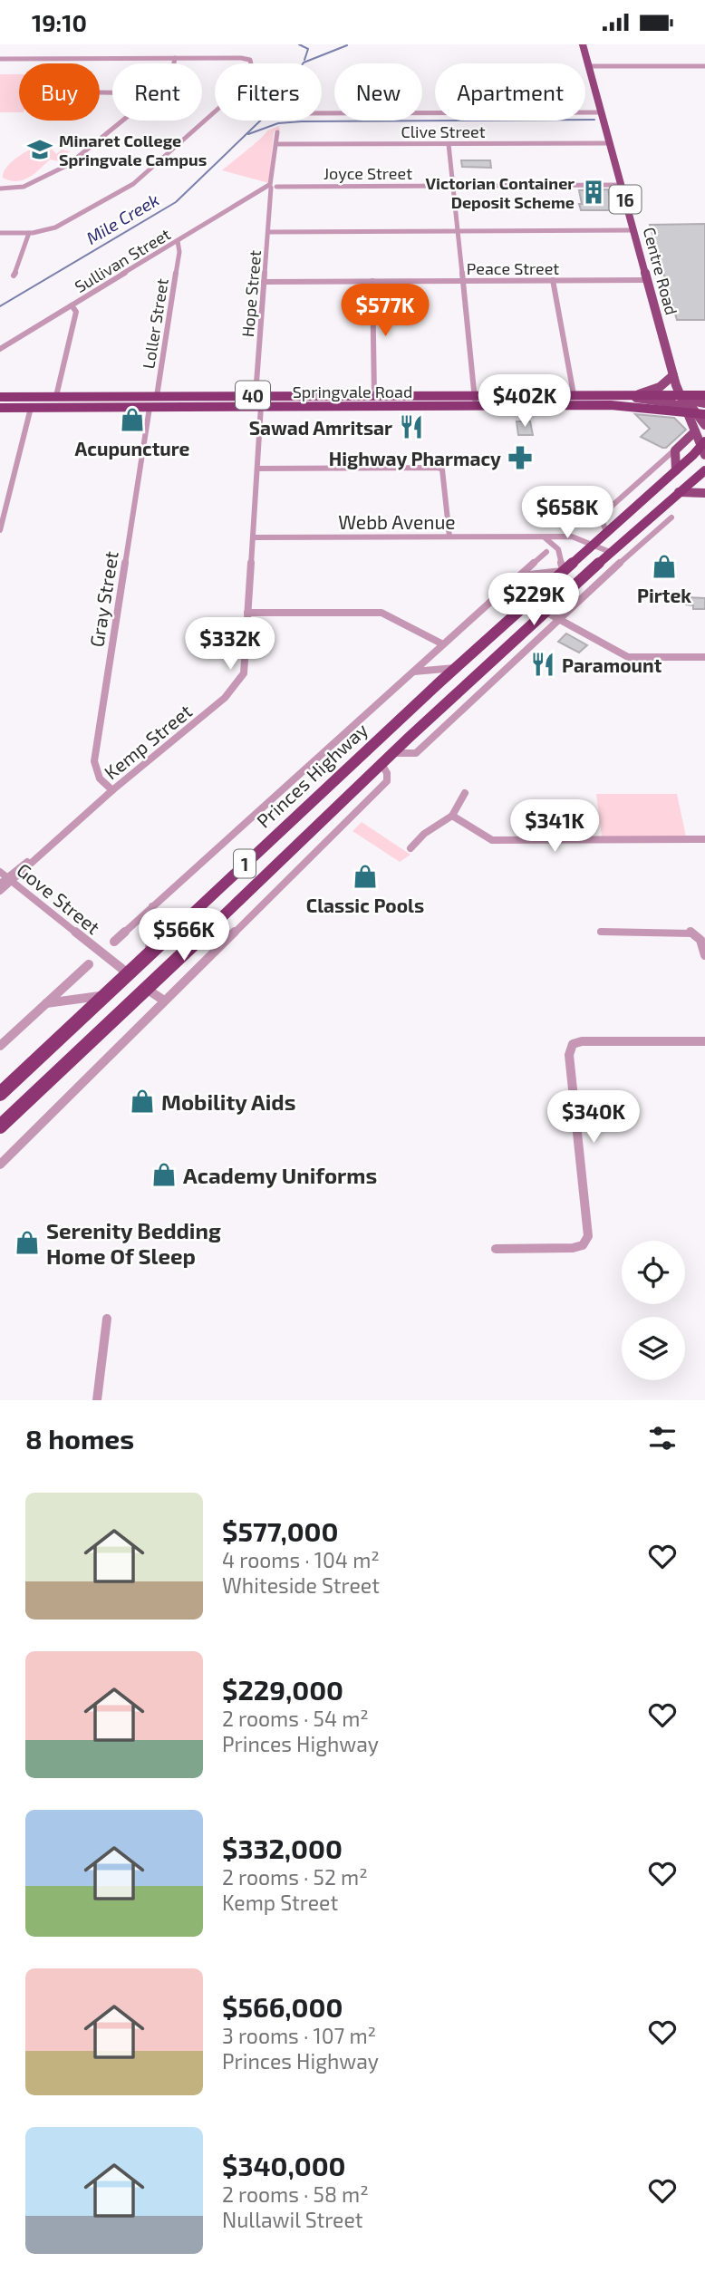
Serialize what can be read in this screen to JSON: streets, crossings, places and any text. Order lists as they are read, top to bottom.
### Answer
{
  "streets": {
    "highway": [
      "Springvale Road",
      "40",
      "Princes Highway",
      "1"
    ],
    "main road": ["16", "Centre Road"],
    "street": [
      "Clive Street",
      "Joyce Street",
      "Sullivan Street",
      "Peace Street",
      "Hope Street",
      "Loller Street",
      "Webb Avenue",
      "Gray Street",
      "Kemp Street",
      "Gove Street"
    ]
  },
  "crossings": [
    ["Clive Street", "Centre Road"],
    ["Clive Street", "Hope Street"],
    ["Joyce Street", "Sullivan Street"],
    ["Joyce Street", "Centre Road"],
    ["Joyce Street", "Hope Street"],
    ["Sullivan Street", "Hope Street"],
    ["Sullivan Street", "Loller Street"],
    ["Peace Street", "Centre Road"],
    ["Peace Street", "Hope Street"],
    ["Centre Road", "Springvale Road"],
    ["Centre Road", "Princes Highway"],
    ["Hope Street", "Springvale Road"],
    ["Loller Street", "Springvale Road"],
    ["Springvale Road", "Gray Street"],
    ["Springvale Road", "Kemp Street"],
    ["Webb Avenue", "Kemp Street"],
    ["Webb Avenue", "Princes Highway"],
    ["Gray Street", "Kemp Street"],
    ["Kemp Street", "Gove Street"],
    ["Princes Highway", "Gove Street"]
  ],
  "water": ["Mile Creek"],
  "places": {
    "school or university": ["Minaret College Springvale Campus"],
    "building": ["Victorian Container Deposit Scheme"],
    "shop": [
      "Acupuncture",
      "Pirtek",
      "Classic Pools",
      "Mobility Aids",
      "Academy Uniforms",
      "Serenity Bedding Home Of Sleep"
    ],
    "restaurant": ["Sawad Amritsar", "Paramount"],
    "pharmacy": ["Highway Pharmacy"]
  },
  "page": {
    "status": "19:10",
    "chip": [
      "Buy",
      "Rent",
      "Filters",
      "New",
      "Apartment"
    ],
    "price": [
      "$577K",
      "$402K",
      "$658K",
      "$229K",
      "$332K",
      "$341K",
      "$566K",
      "$340K"
    ],
    "heading": "8 homes",
    "list": [
      {
        "name": "$577,000",
        "note": "4 rooms · 104 m² · Whiteside Street"
      },
      {
        "name": "$229,000",
        "note": "2 rooms · 54 m² · Princes Highway"
      },
      {
        "name": "$332,000",
        "note": "2 rooms · 52 m² · Kemp Street"
      },
      {
        "name": "$566,000",
        "note": "3 rooms · 107 m² · Princes Highway"
      },
      {
        "name": "$340,000",
        "note": "2 rooms · 58 m² · Nullawil Street"
      }
    ]
  }
}
